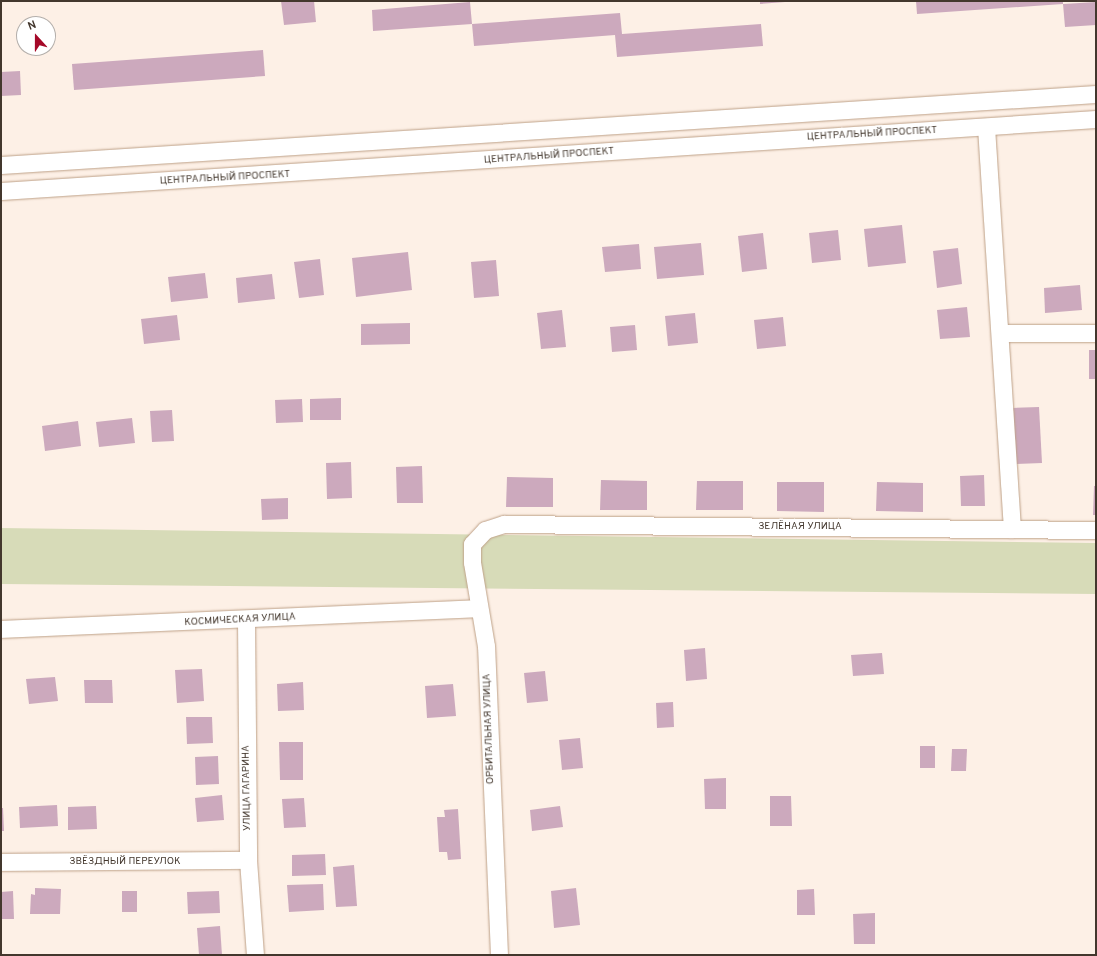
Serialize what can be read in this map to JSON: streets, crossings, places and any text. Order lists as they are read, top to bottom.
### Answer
{
  "streets": {
    "street": [
      "ЦЕНТРАЛЬНЫЙ ПРОСПЕКТ",
      "ЗЕЛЁНАЯ УЛИЦА",
      "КОСМИЧЕСКАЯ УЛИЦА",
      "ОРБИТАЛЬНАЯ УЛИЦА",
      "УЛИЦА ГАГАРИНА",
      "ЗВЁЗДНЫЙ ПЕРЕУЛОК"
    ]
  },
  "crossings": [
    ["ЗЕЛЁНАЯ УЛИЦА", "ОРБИТАЛЬНАЯ УЛИЦА"],
    ["КОСМИЧЕСКАЯ УЛИЦА", "ОРБИТАЛЬНАЯ УЛИЦА"],
    ["КОСМИЧЕСКАЯ УЛИЦА", "УЛИЦА ГАГАРИНА"],
    ["УЛИЦА ГАГАРИНА", "ЗВЁЗДНЫЙ ПЕРЕУЛОК"]
  ],
  "north": "top"
}
